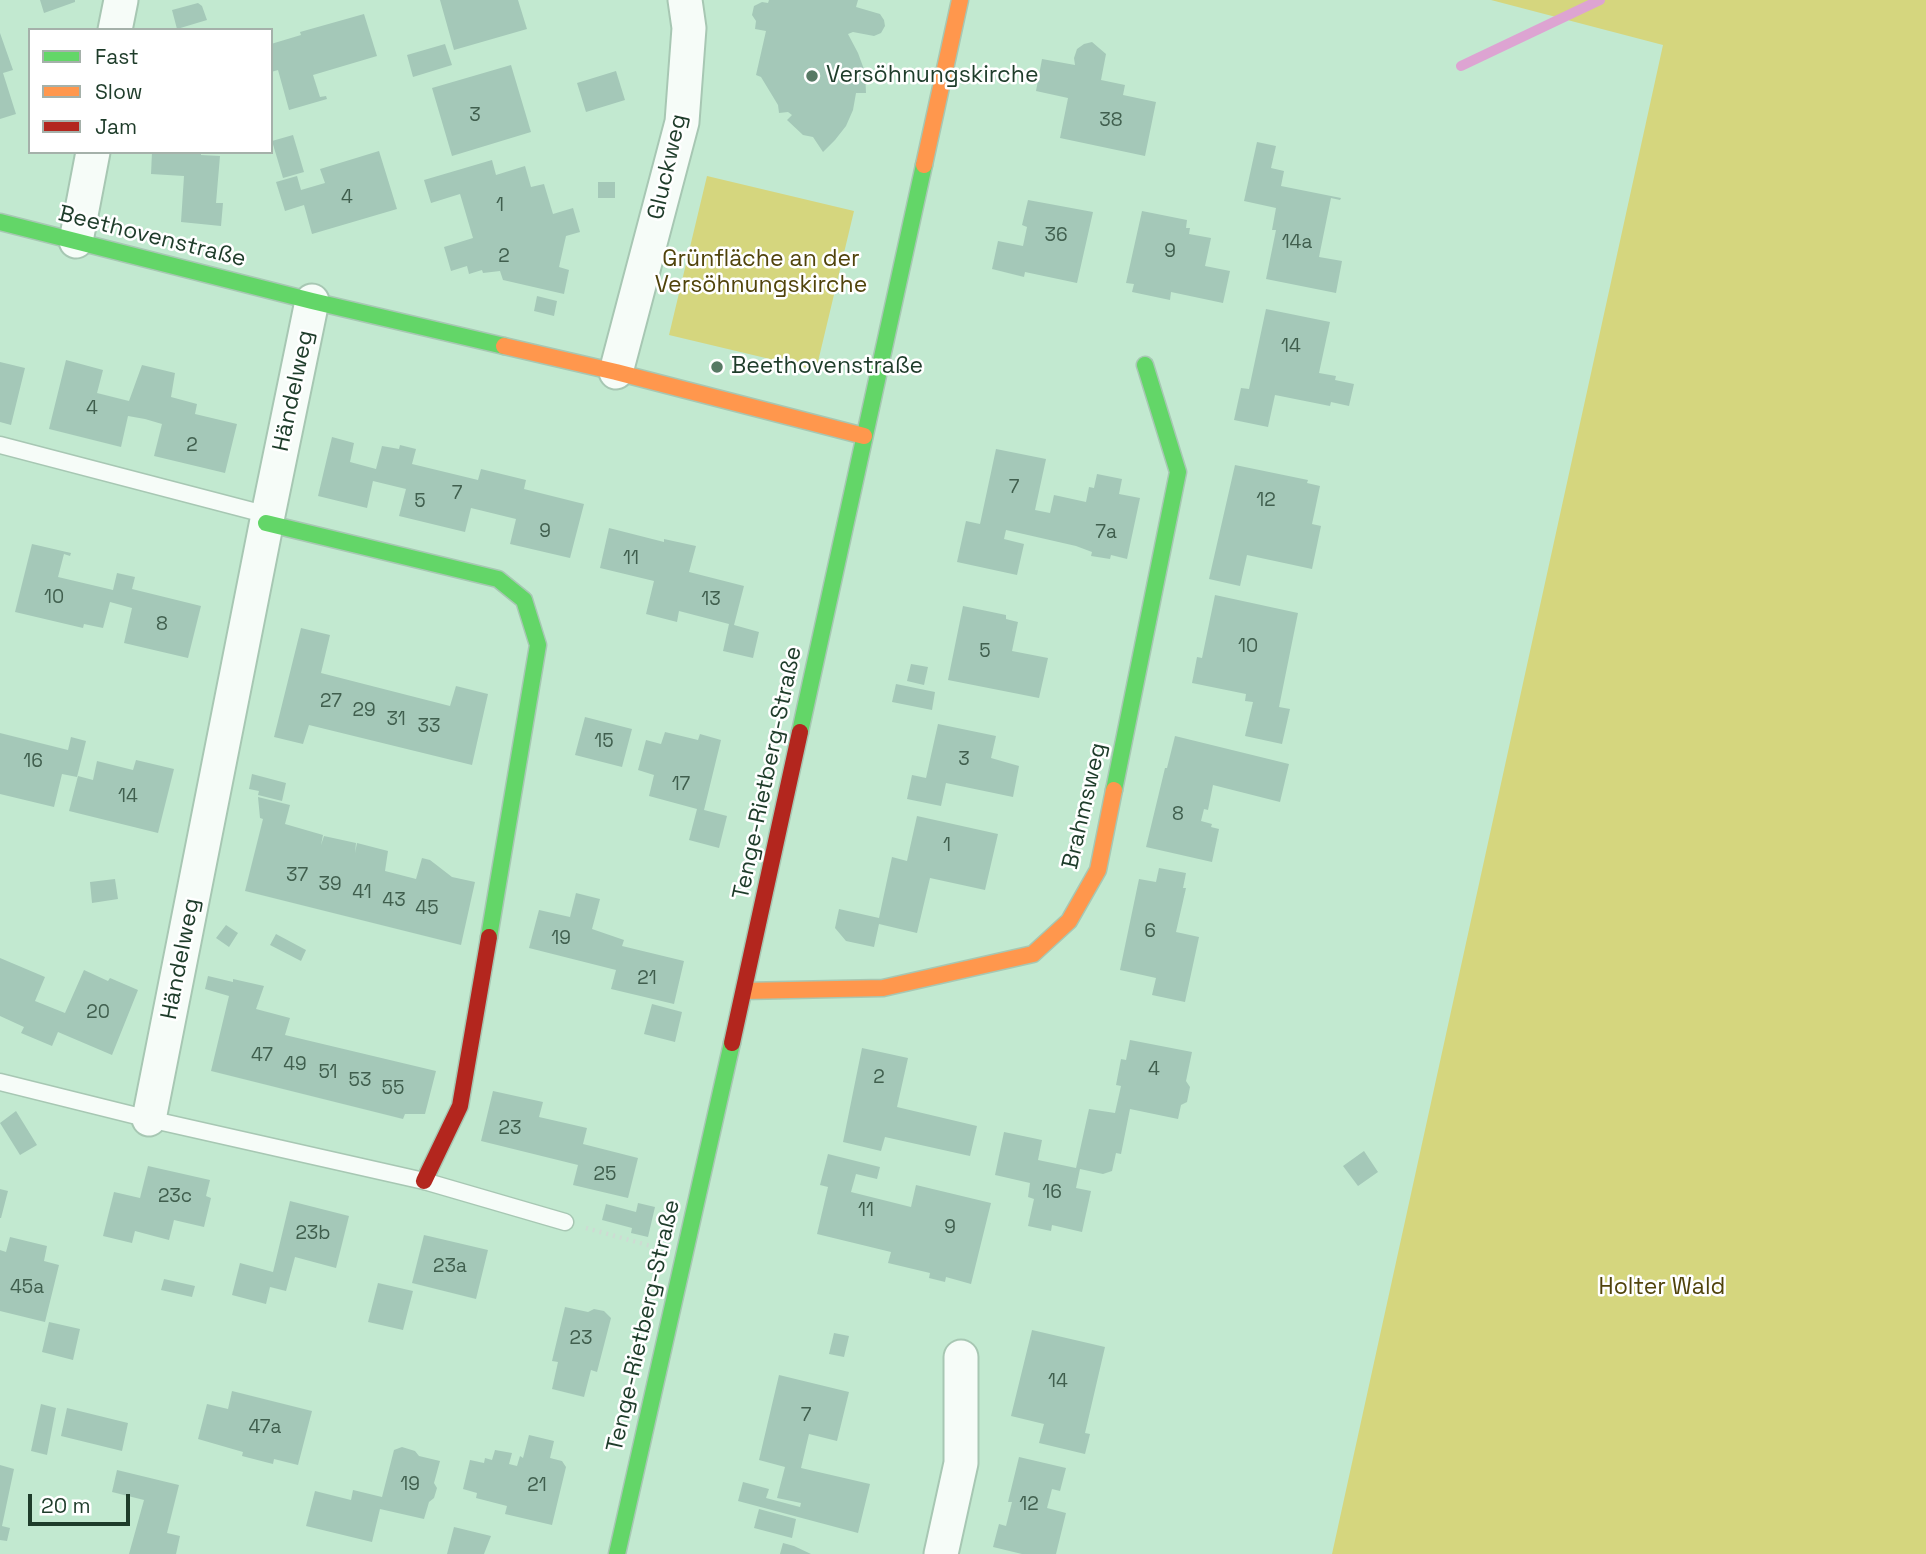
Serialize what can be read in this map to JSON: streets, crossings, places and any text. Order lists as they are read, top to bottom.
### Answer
{
  "streets": {
    "street": [
      "Gluckweg",
      "Beethovenstraße",
      "Händelweg",
      "Tenge-Rietberg-Straße",
      "Brahmsweg"
    ]
  },
  "crossings": [
    ["Gluckweg", "Beethovenstraße"],
    ["Beethovenstraße", "Händelweg"],
    ["Beethovenstraße", "Tenge-Rietberg-Straße"],
    ["Tenge-Rietberg-Straße", "Brahmsweg"]
  ],
  "parks": ["Grünfläche an der Versöhnungskirche", "Holter Wald"],
  "places": ["Versöhnungskirche", "Beethovenstraße"],
  "house_numbers": [
    "3",
    "38",
    "4",
    "1",
    "36",
    "14a",
    "9",
    "2",
    "14",
    "4",
    "2",
    "7",
    "7",
    "12",
    "5",
    "9",
    "7a",
    "11",
    "10",
    "13",
    "8",
    "10",
    "5",
    "27",
    "29",
    "31",
    "33",
    "15",
    "3",
    "16",
    "17",
    "14",
    "8",
    "1",
    "37",
    "39",
    "41",
    "43",
    "45",
    "6",
    "19",
    "21",
    "20",
    "47",
    "49",
    "4",
    "51",
    "2",
    "53",
    "55",
    "23",
    "25",
    "16",
    "23c",
    "11",
    "9",
    "23b",
    "23a",
    "45a",
    "23",
    "14",
    "7",
    "47a",
    "19",
    "21",
    "12"
  ],
  "legend": ["Fast", "Slow", "Jam"],
  "scale_bar": "20 m"
}
